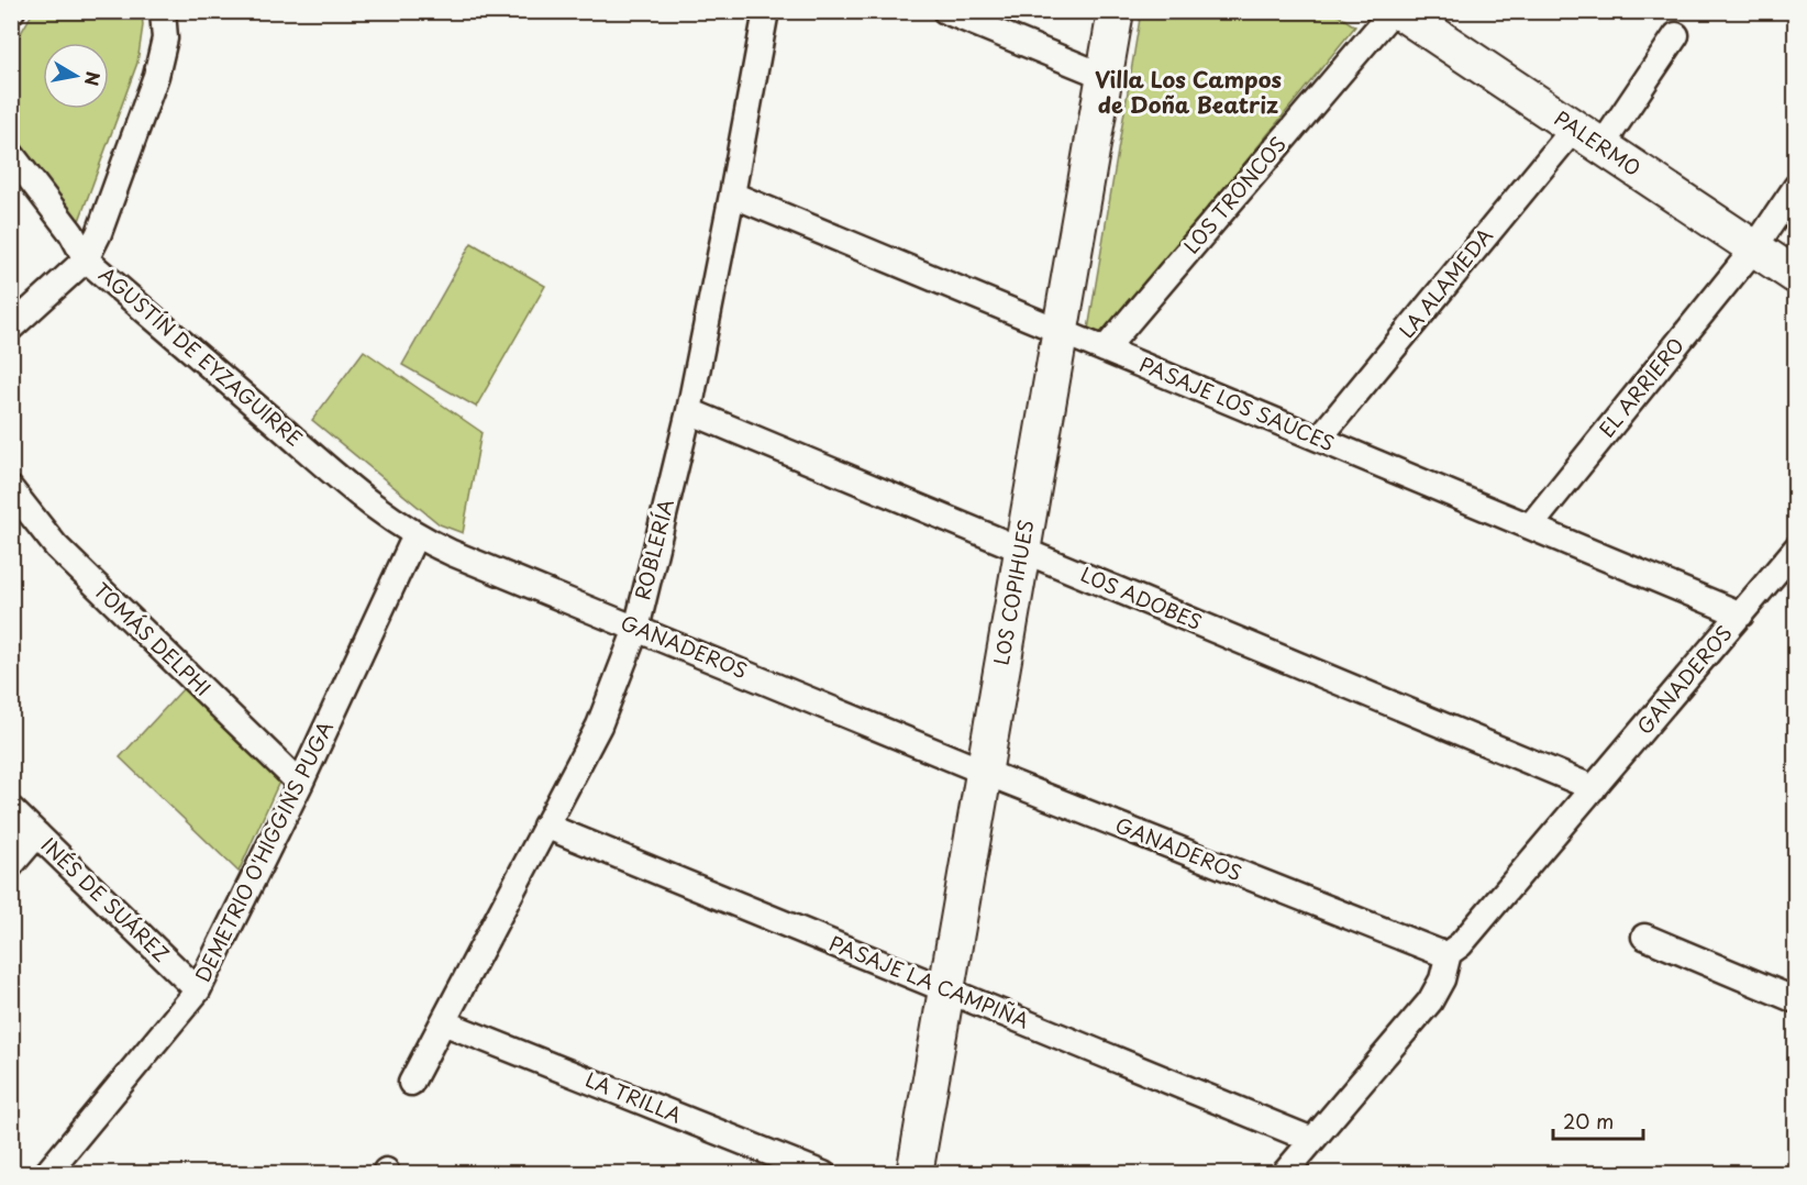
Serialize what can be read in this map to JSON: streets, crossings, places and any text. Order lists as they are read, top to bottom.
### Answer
{
  "streets": {
    "street": [
      "PALERMO",
      "LOS TRONCOS",
      "LA ALAMEDA",
      "AGUSTÍN DE EYZAGUIRRE",
      "EL ARRIERO",
      "PASAJE LOS SAUCES",
      "ROBLERÍA",
      "LOS COPIHUES",
      "LOS ADOBES",
      "TOMÁS DELPHI",
      "GANADEROS",
      "DEMETRIO O'HIGGINS PUGA",
      "INÉS DE SUÁREZ",
      "PASAJE LA CAMPIÑA",
      "LA TRILLA"
    ]
  },
  "crossings": [
    ["PALERMO", "LA ALAMEDA"],
    ["PALERMO", "EL ARRIERO"],
    ["LOS TRONCOS", "PASAJE LOS SAUCES"],
    ["LA ALAMEDA", "PASAJE LOS SAUCES"],
    ["AGUSTÍN DE EYZAGUIRRE", "GANADEROS"],
    ["AGUSTÍN DE EYZAGUIRRE", "DEMETRIO O'HIGGINS PUGA"],
    ["EL ARRIERO", "PASAJE LOS SAUCES"],
    ["PASAJE LOS SAUCES", "ROBLERÍA"],
    ["PASAJE LOS SAUCES", "LOS COPIHUES"],
    ["PASAJE LOS SAUCES", "GANADEROS"],
    ["ROBLERÍA", "LOS ADOBES"],
    ["ROBLERÍA", "GANADEROS"],
    ["ROBLERÍA", "PASAJE LA CAMPIÑA"],
    ["ROBLERÍA", "LA TRILLA"],
    ["LOS COPIHUES", "LOS ADOBES"],
    ["LOS COPIHUES", "GANADEROS"],
    ["LOS COPIHUES", "PASAJE LA CAMPIÑA"],
    ["LOS ADOBES", "GANADEROS"],
    ["TOMÁS DELPHI", "DEMETRIO O'HIGGINS PUGA"],
    ["GANADEROS", "DEMETRIO O'HIGGINS PUGA"],
    ["DEMETRIO O'HIGGINS PUGA", "INÉS DE SUÁREZ"]
  ],
  "districts": ["Villa Los Campos de Doña Beatriz"],
  "scale_bar": "20 m",
  "north": "right"
}
